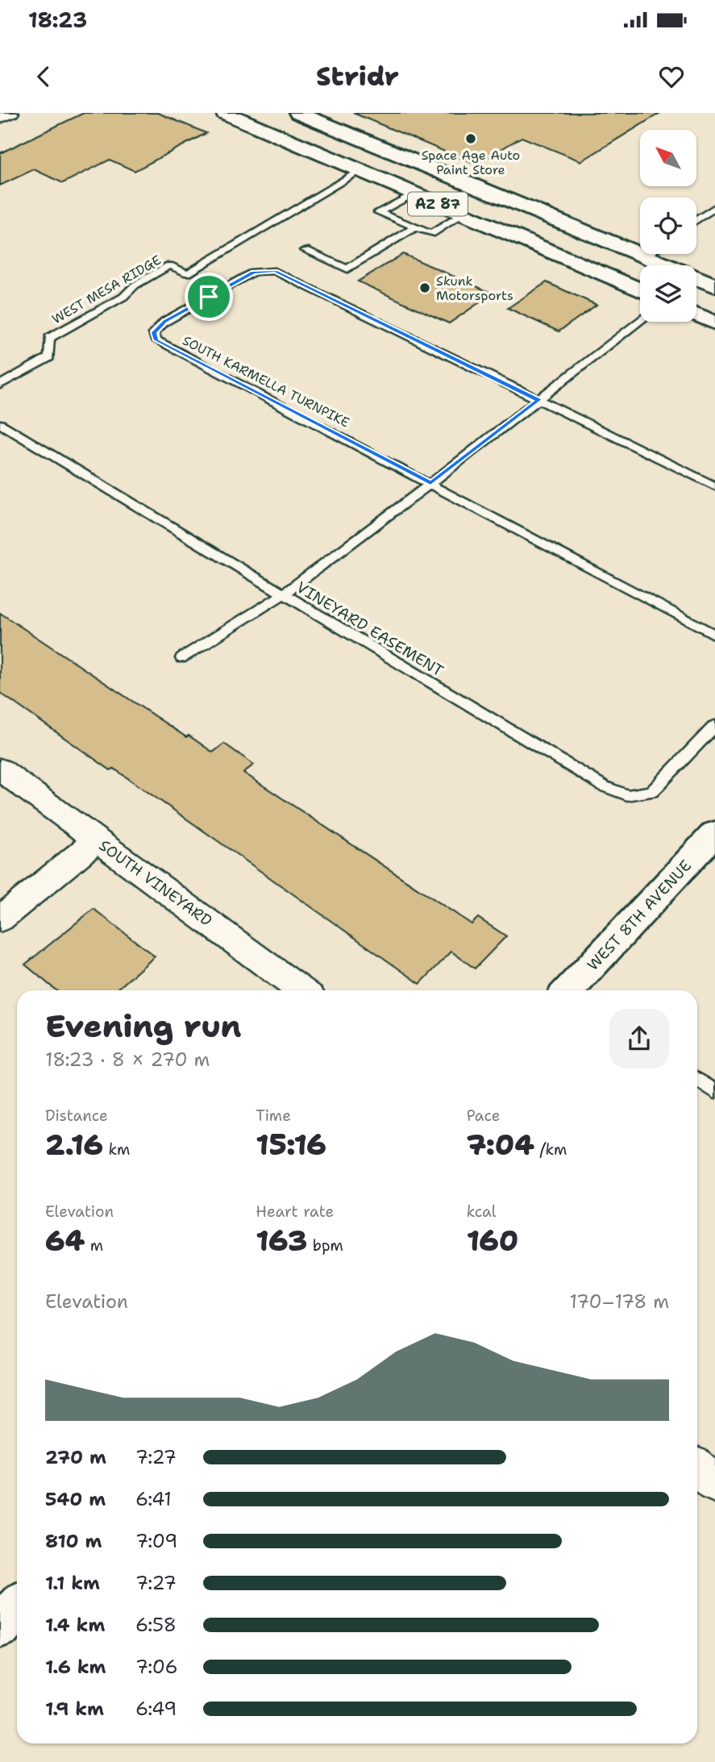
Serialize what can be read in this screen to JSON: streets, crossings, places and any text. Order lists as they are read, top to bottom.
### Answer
{
  "streets": {
    "main road": ["AZ 87", "WEST 8TH AVENUE"],
    "street": ["SOUTH VINEYARD"],
    "lane": ["WEST MESA RIDGE", "SOUTH KARMELLA TURNPIKE", "VINEYARD EASEMENT"]
  },
  "crossings": [
    ["AZ 87", "WEST MESA RIDGE"]
  ],
  "places": ["Space Age Auto Paint Store", "Skunk Motorsports"],
  "north": "top left",
  "page": {
    "status": "18:23",
    "header": "Stridr",
    "heading": ["Evening run", "18:23 · 8 × 270 m"],
    "stats": [
      ["Distance", "2.16 km"],
      ["Time", "15:16"],
      ["Pace", "7:04 /km"],
      ["Elevation", "64 m"],
      ["Heart rate", "163 bpm"],
      ["kcal", "160"]
    ],
    "chart": ["Elevation", "170–178 m"],
    "list": [
      {
        "name": "270 m",
        "note": "7:27"
      },
      {
        "name": "540 m",
        "note": "6:41"
      },
      {
        "name": "810 m",
        "note": "7:09"
      },
      {
        "name": "1.1 km",
        "note": "7:27"
      },
      {
        "name": "1.4 km",
        "note": "6:58"
      },
      {
        "name": "1.6 km",
        "note": "7:06"
      },
      {
        "name": "1.9 km",
        "note": "6:49"
      }
    ]
  }
}
